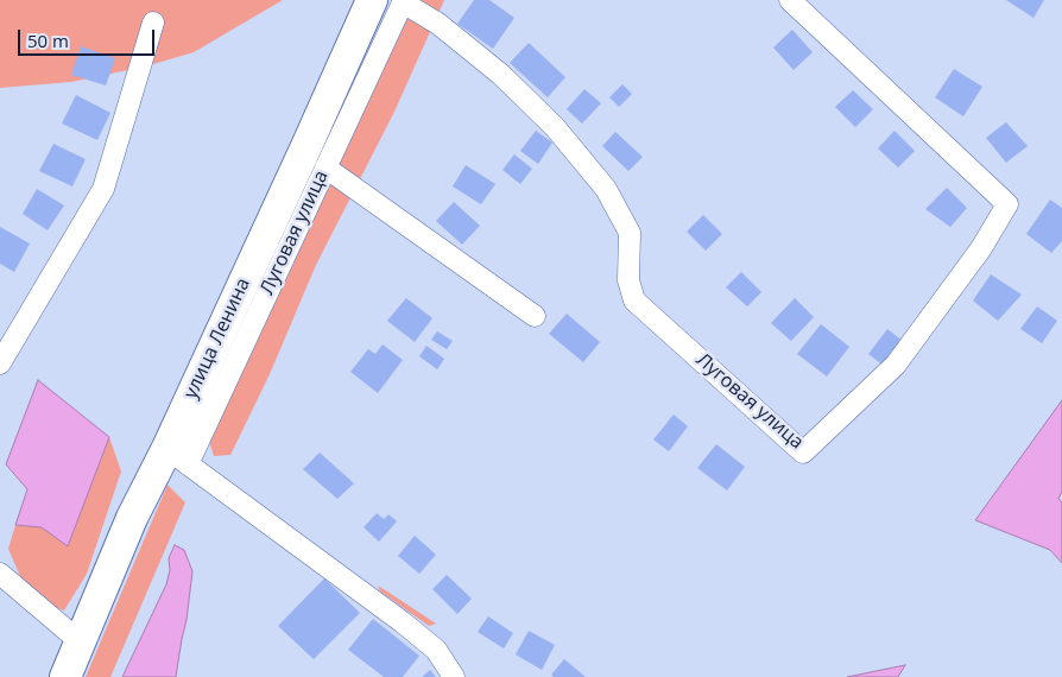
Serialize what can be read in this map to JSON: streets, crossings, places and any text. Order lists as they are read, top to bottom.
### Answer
{
  "streets": {
    "main road": ["улица Ленина"],
    "street": ["Луговая улица"]
  },
  "crossings": [
    ["Луговая улица", "улица Ленина"]
  ],
  "scale_bar": "50 m"
}
